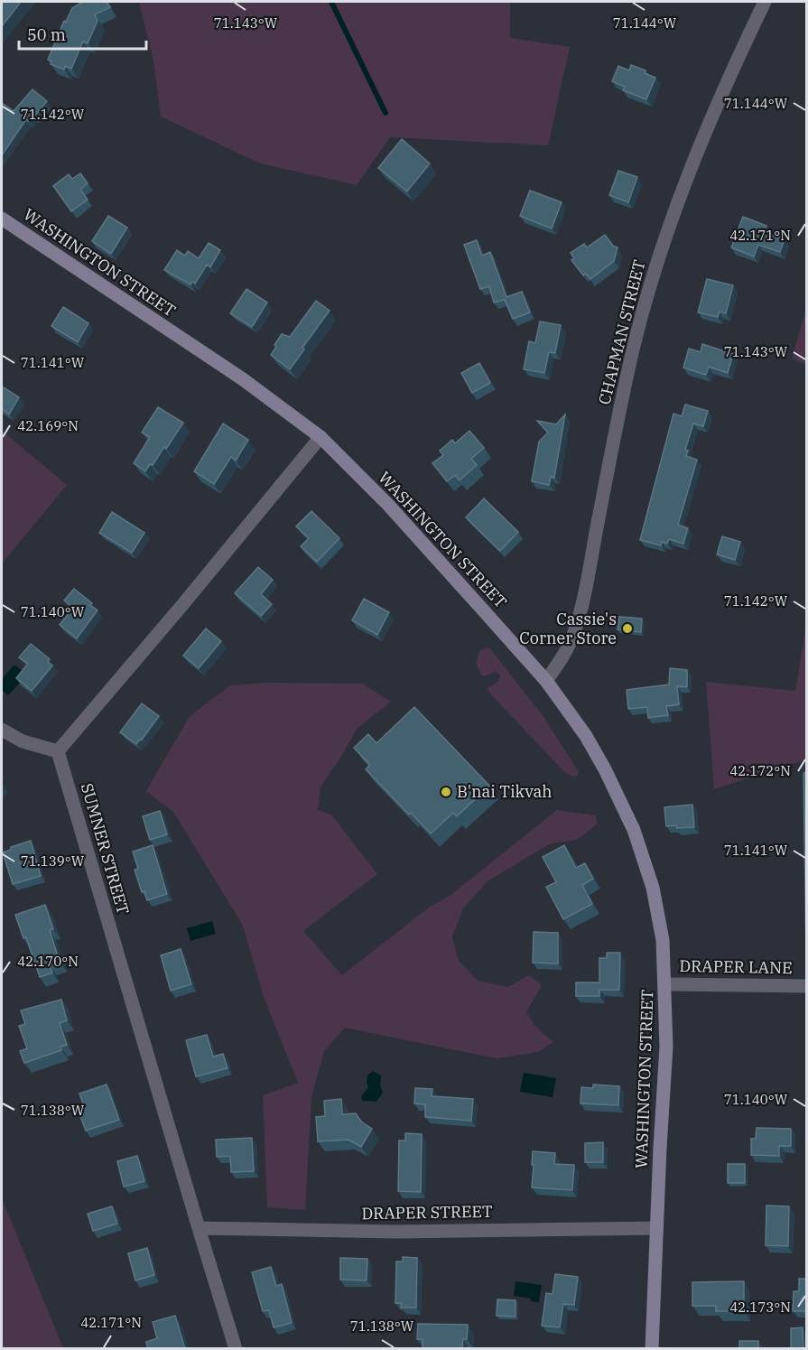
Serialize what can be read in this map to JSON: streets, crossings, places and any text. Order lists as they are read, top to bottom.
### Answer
{
  "streets": {
    "main road": ["WASHINGTON STREET"],
    "street": [
      "CHAPMAN STREET",
      "SUMNER STREET",
      "DRAPER LANE",
      "DRAPER STREET"
    ]
  },
  "crossings": [
    ["WASHINGTON STREET", "CHAPMAN STREET"],
    ["WASHINGTON STREET", "DRAPER LANE"],
    ["WASHINGTON STREET", "DRAPER STREET"],
    ["SUMNER STREET", "DRAPER STREET"]
  ],
  "places": ["Cassie's Corner Store", "B'nai Tikvah"],
  "scale_bar": "50 m",
  "coordinates": [
    "71.143°W",
    "71.144°W",
    "71.142°W",
    "42.171°N",
    "71.141°W",
    "42.169°N",
    "71.140°W",
    "42.172°N",
    "71.139°W",
    "42.170°N",
    "71.138°W",
    "42.173°N"
  ]
}
